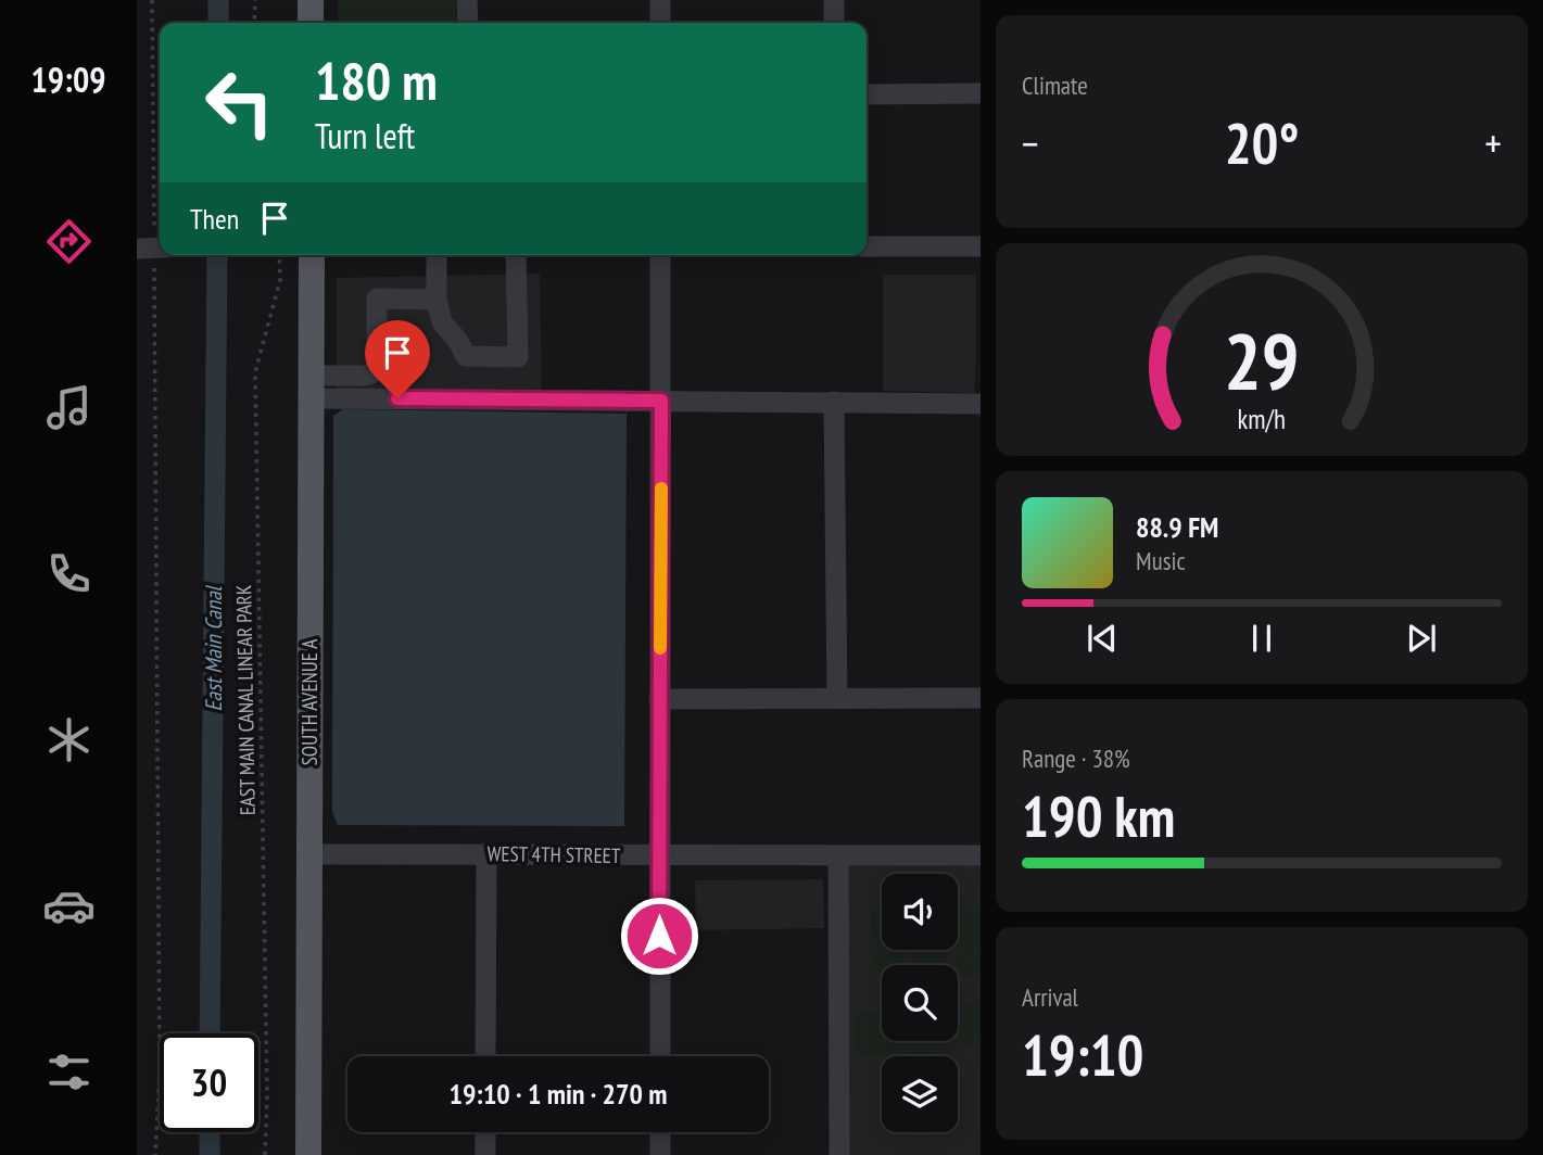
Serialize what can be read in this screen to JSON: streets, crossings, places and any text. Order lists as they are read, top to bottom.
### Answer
{
  "streets": {
    "main road": ["SOUTH AVENUE A"],
    "street": ["WEST 4TH STREET"],
    "path": ["EAST MAIN CANAL LINEAR PARK"]
  },
  "crossings": [
    ["SOUTH AVENUE A", "WEST 4TH STREET"]
  ],
  "water": ["East Main Canal"],
  "page": {
    "tabs": "19:09",
    "tile": [
      "Climate",
      ["Range · 38%", "190 km"],
      ["Arrival", "19:10"]
    ],
    "turn": ["180 m", "Turn left"],
    "heat": ["−", "20°", "+"],
    "then": "Then",
    "song": ["88.9 FM", "Music"],
    "limit": "30",
    "trip": "19:10 · 1 min · 270 m",
    "gauge": ["29", "km/h"]
  }
}
